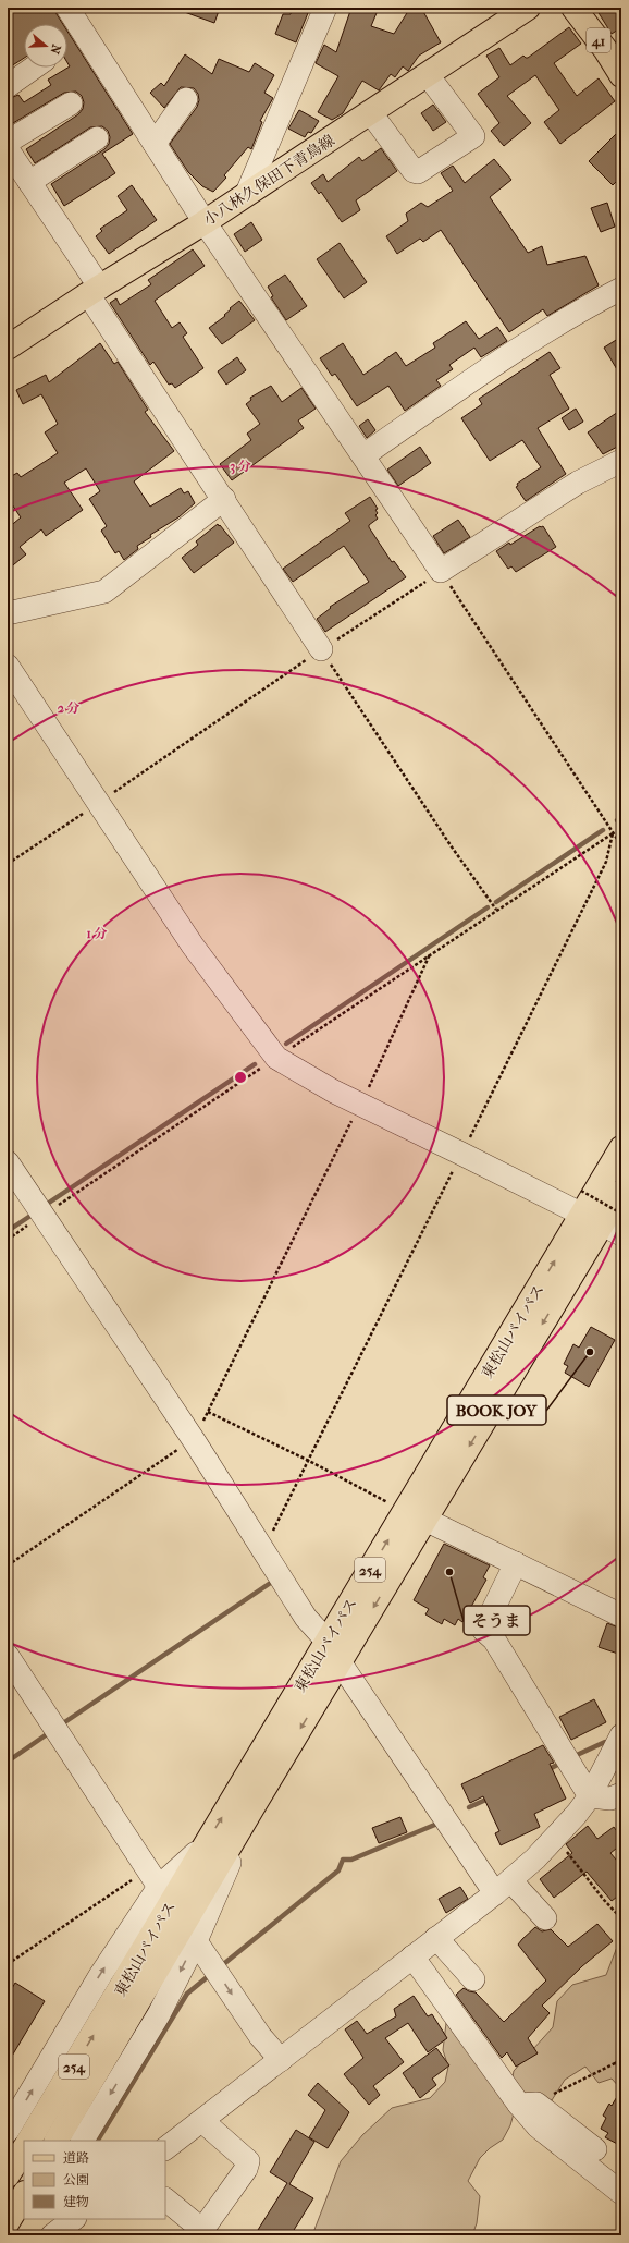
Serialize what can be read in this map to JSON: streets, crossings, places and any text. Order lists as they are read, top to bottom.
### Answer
{
  "streets": {
    "main road": [
      "41",
      "小八林久保田下青鳥線",
      "東松山バイパス",
      "254"
    ]
  },
  "places": ["BOOK JOY", "そうま"],
  "legend": ["道路", "公園", "建物"],
  "north": "right",
  "rings": ["3 分", "2 分", "1 分"]
}
